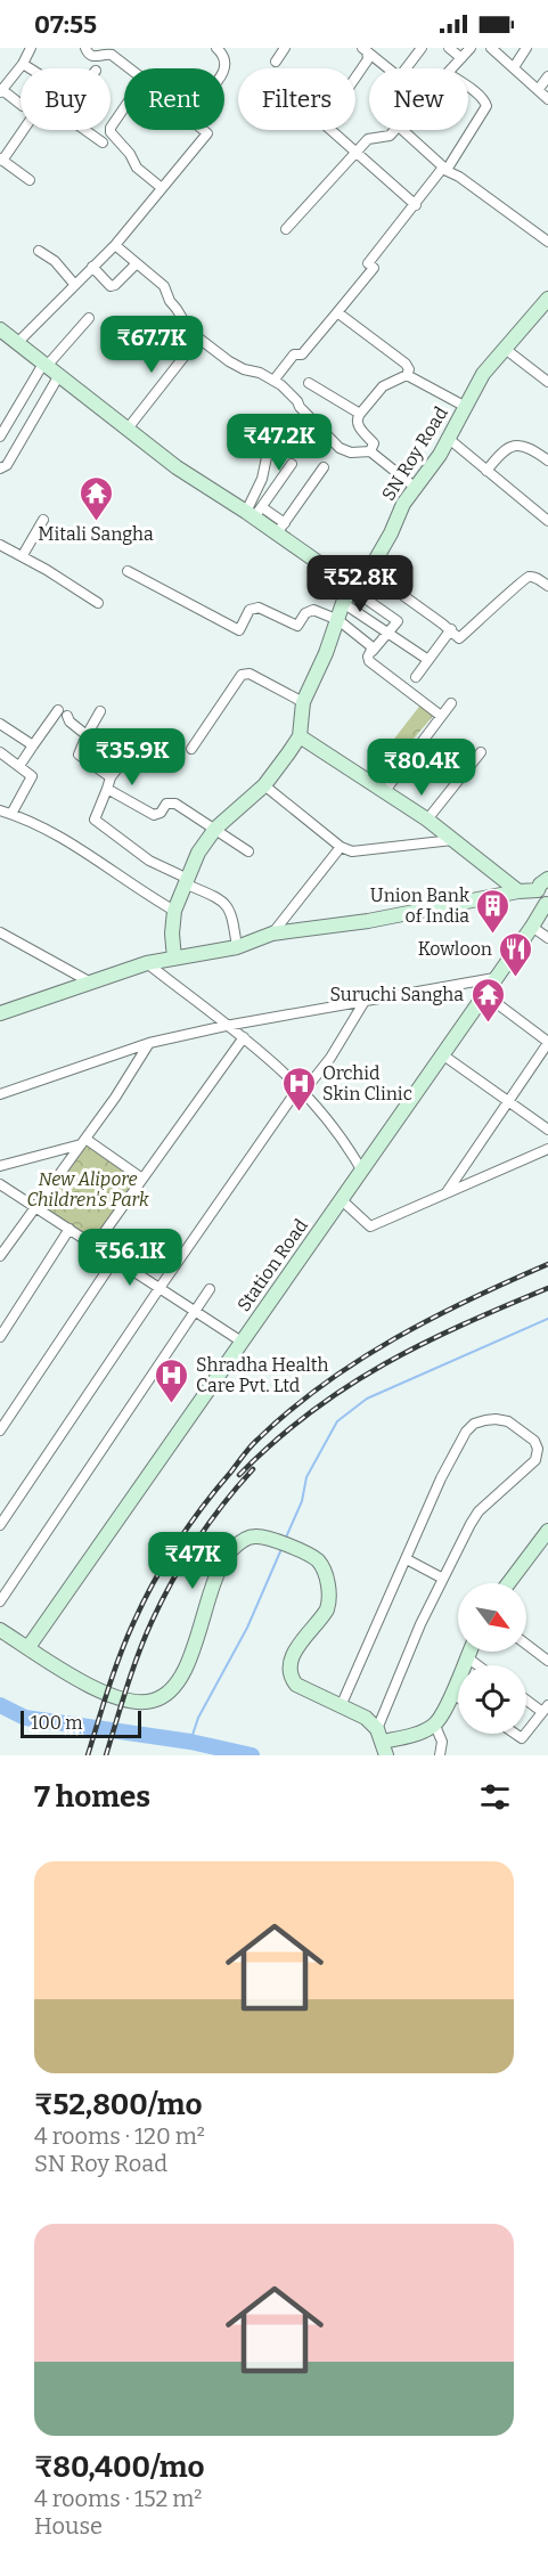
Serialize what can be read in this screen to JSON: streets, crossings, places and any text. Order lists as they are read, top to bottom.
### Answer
{
  "streets": {
    "street": ["SN Roy Road", "Station Road"]
  },
  "parks": ["New Alipore Children's Park"],
  "places": {
    "temple": ["Mitali Sangha", "Suruchi Sangha"],
    "building": ["Union Bank of India"],
    "restaurant": ["Kowloon"],
    "hospital": ["Orchid Skin Clinic", "Shradha Health Care Pvt. Ltd"]
  },
  "scale_bar": "100 m",
  "north": "bottom right",
  "page": {
    "status": "07:55",
    "chip": [
      "Buy",
      "Rent",
      "Filters",
      "New"
    ],
    "price": [
      "₹67.7K",
      "₹47.2K",
      "₹52.8K",
      "₹35.9K",
      "₹80.4K",
      "₹56.1K",
      "₹47K"
    ],
    "scale": "100 m",
    "heading": "7 homes",
    "list": [
      {
        "name": "₹52,800/mo",
        "note": "4 rooms · 120 m² · SN Roy Road"
      },
      {
        "name": "₹80,400/mo",
        "note": "4 rooms · 152 m² · House"
      }
    ]
  }
}
